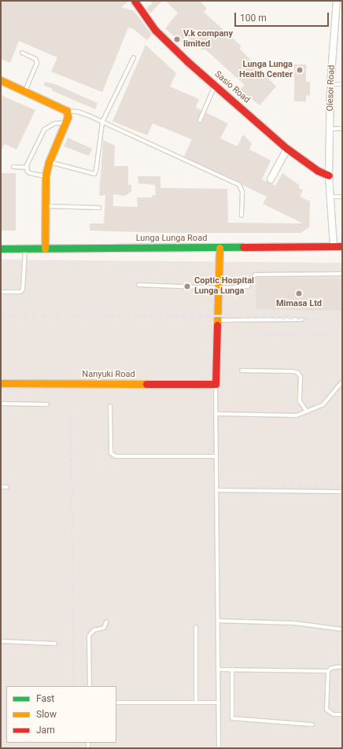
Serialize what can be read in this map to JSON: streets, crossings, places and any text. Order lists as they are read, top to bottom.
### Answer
{
  "streets": {
    "street": [
      "Sasio Road",
      "Olesoi Road",
      "Lunga Lunga Road",
      "Nanyuki Road"
    ]
  },
  "crossings": [
    ["Sasio Road", "Olesoi Road"],
    ["Olesoi Road", "Lunga Lunga Road"]
  ],
  "places": [
    "V.k company limited",
    "Lunga Lunga Health Center",
    "Coptic Hospital Lunga Lunga",
    "Mimasa Ltd"
  ],
  "legend": ["Fast", "Slow", "Jam"],
  "scale_bar": "100 m"
}
